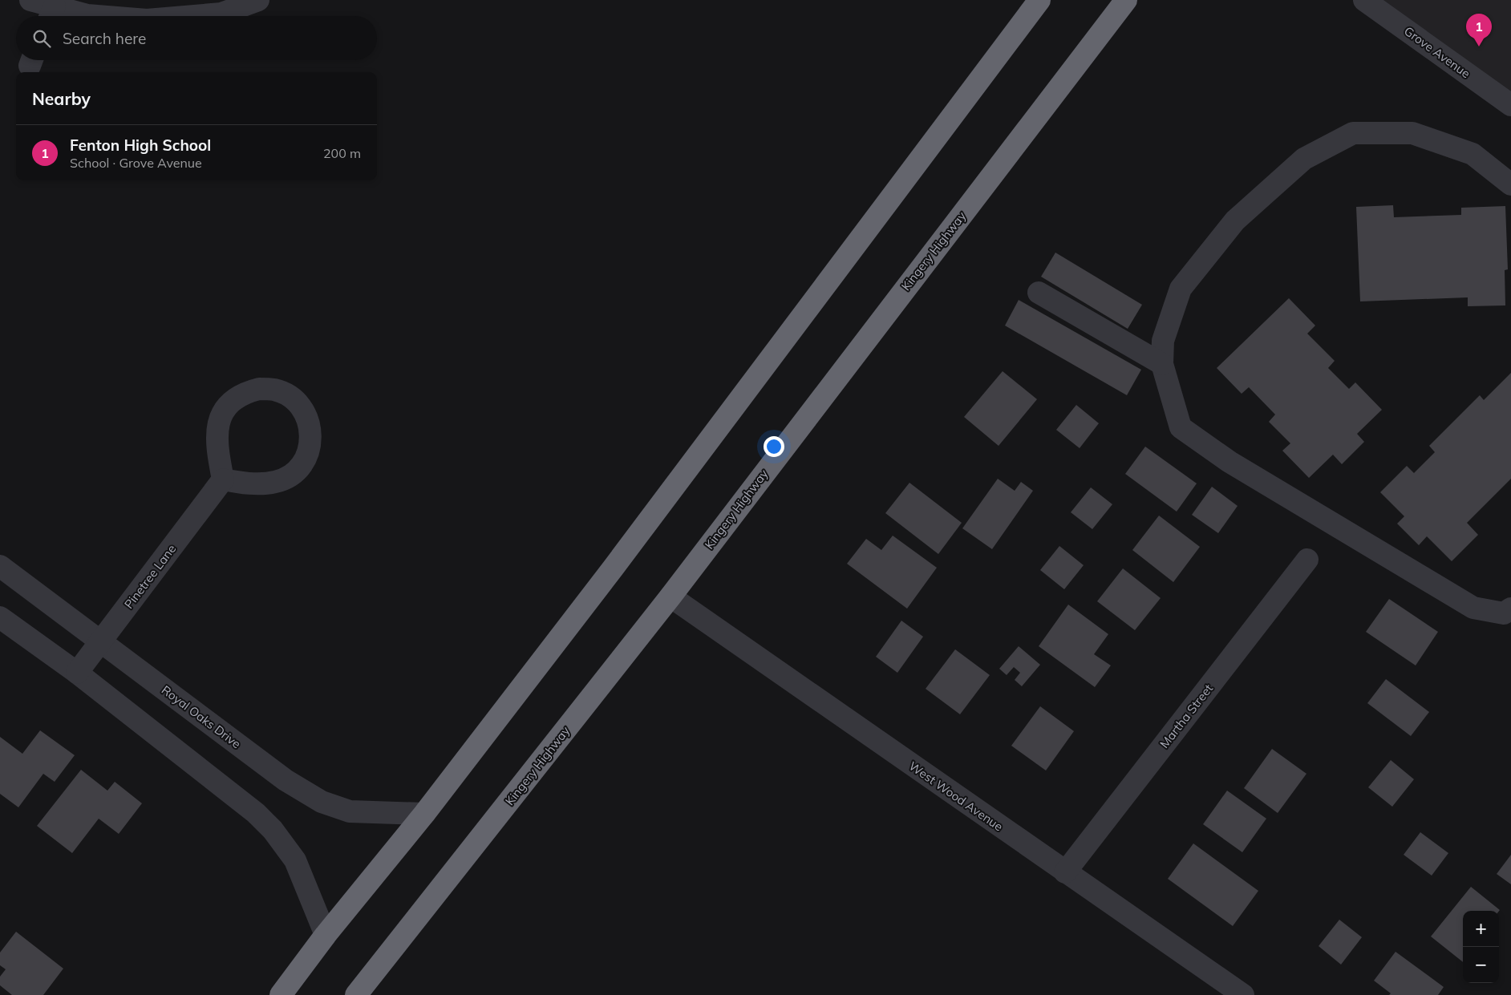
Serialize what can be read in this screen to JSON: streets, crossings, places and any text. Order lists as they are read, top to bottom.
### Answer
{
  "streets": {
    "highway": ["Kingery Highway"],
    "street": [
      "Grove Avenue",
      "Pinetree Lane",
      "Martha Street",
      "Royal Oaks Drive",
      "West Wood Avenue"
    ]
  },
  "crossings": [
    ["Kingery Highway", "West Wood Avenue"],
    ["Pinetree Lane", "Royal Oaks Drive"],
    ["Martha Street", "West Wood Avenue"]
  ],
  "page": {
    "pins": "1",
    "search": "Search here",
    "heading": "Nearby",
    "list": [
      {
        "mark": "1",
        "name": "Fenton High School",
        "note": "School · Grove Avenue",
        "value": "200 m"
      }
    ],
    "map_buttons": ["+", "−"]
  }
}
